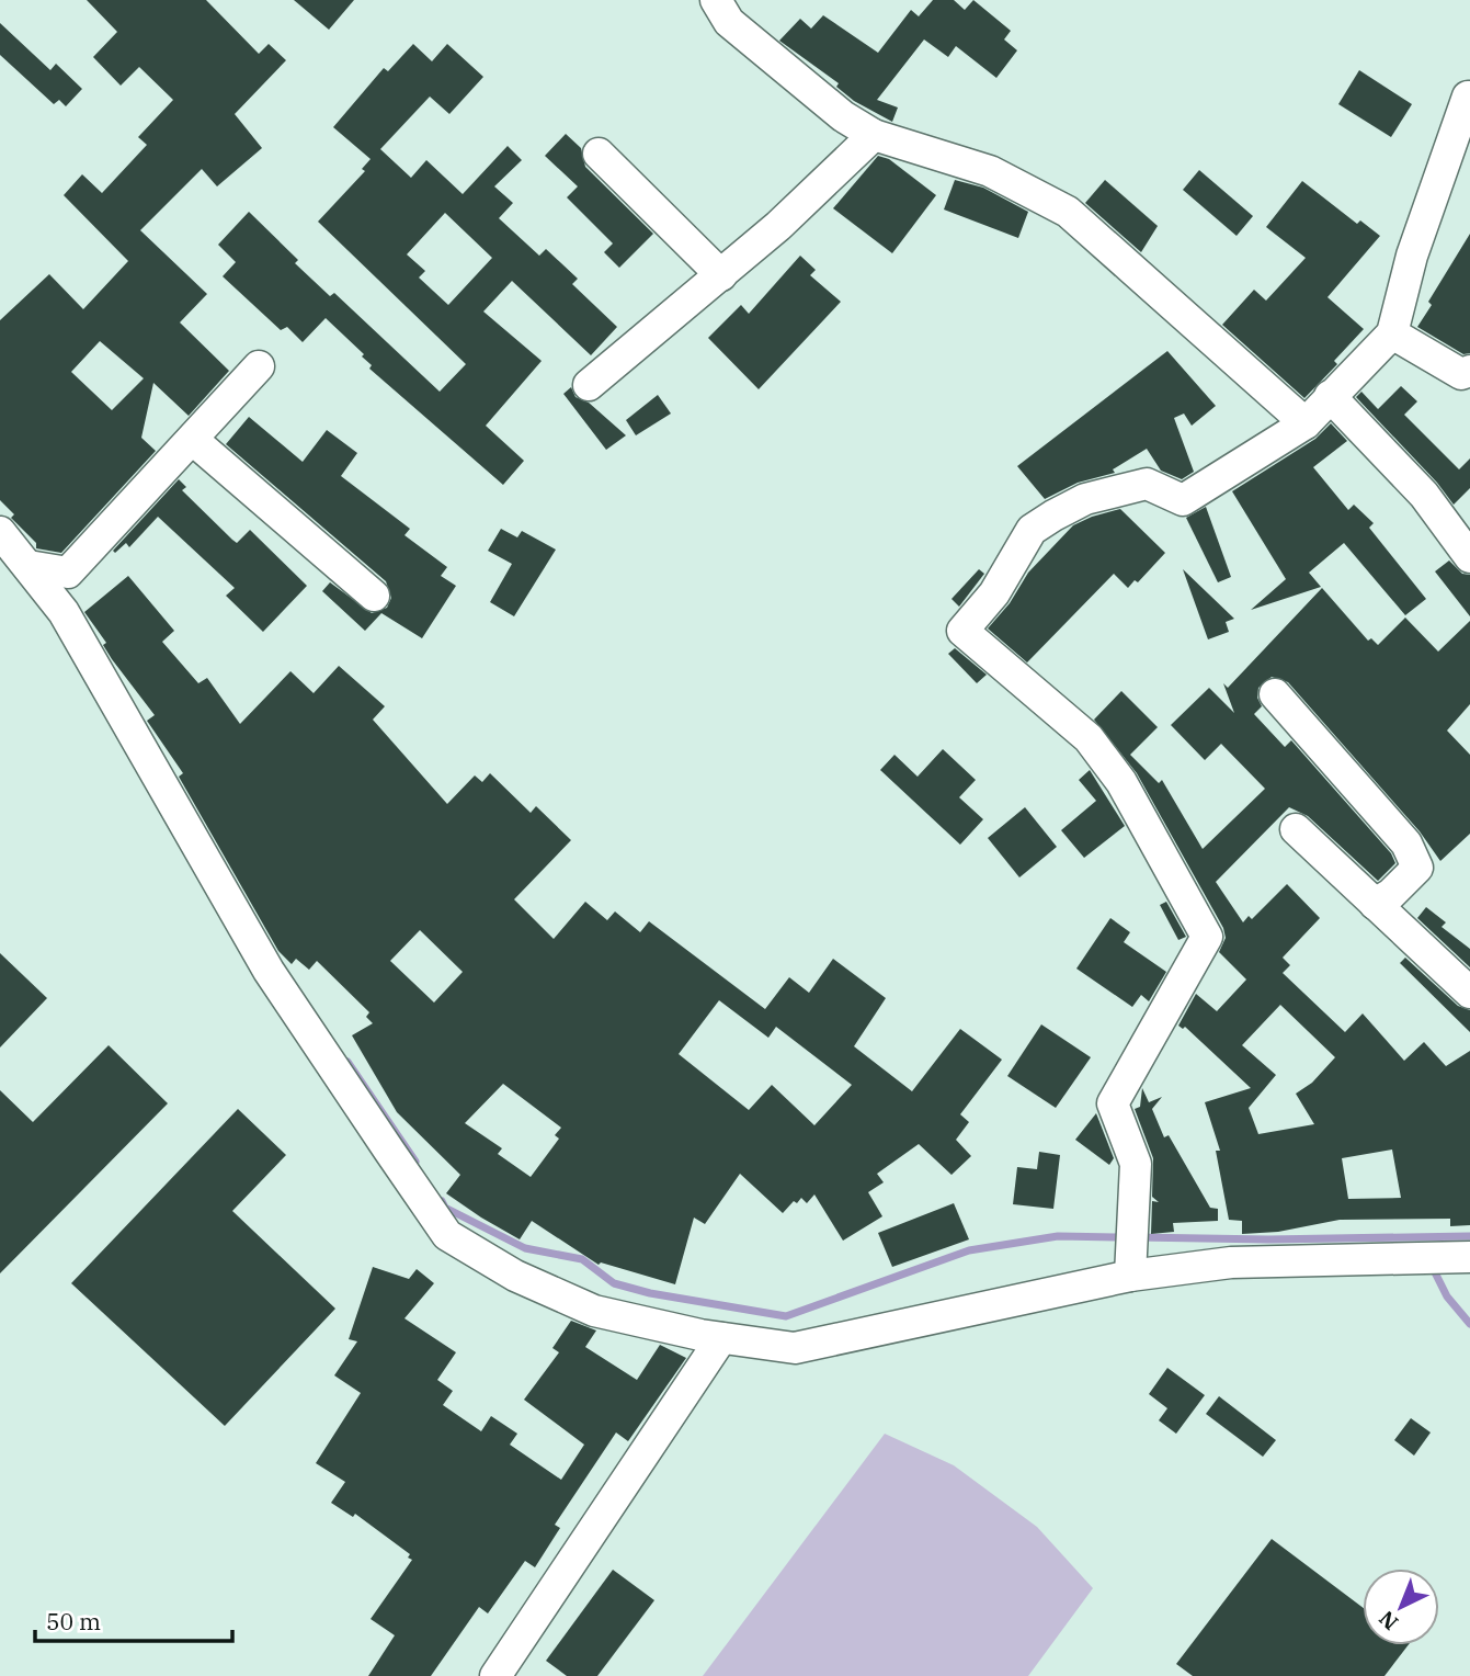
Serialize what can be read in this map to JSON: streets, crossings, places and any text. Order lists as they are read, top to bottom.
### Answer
{
  "scale_bar": "50 m",
  "north": "bottom left"
}
